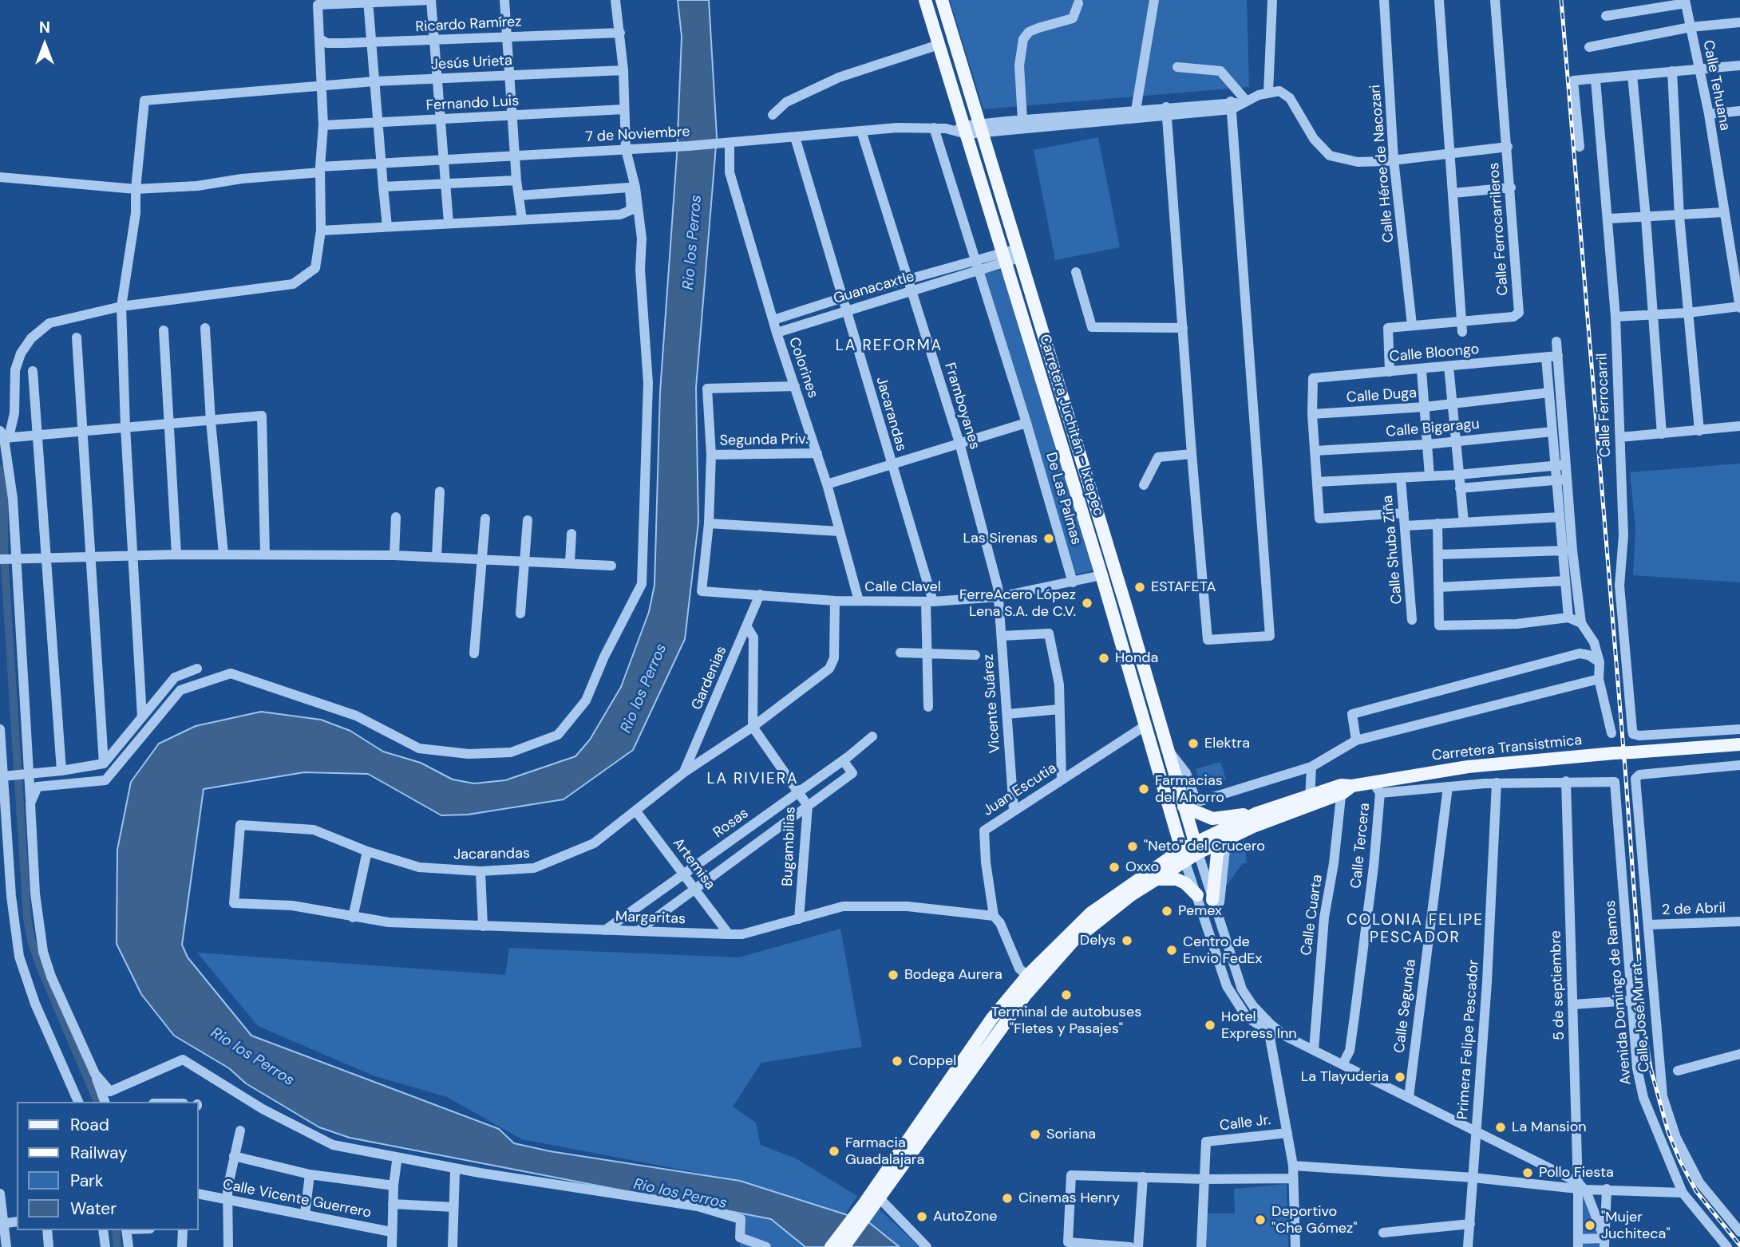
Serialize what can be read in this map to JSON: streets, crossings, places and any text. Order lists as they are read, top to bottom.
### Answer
{
  "streets": {
    "main road": ["Carretera Juchitán - Ixtepec", "Carretera Transistmica"],
    "street": [
      "Ricardo Ramírez",
      "Jesús Urieta",
      "Calle Tehuana",
      "Fernando Luis",
      "7 de Noviembre",
      "Calle Héroe de Nacozari",
      "Calle Ferrocarrileros",
      "Guanacaxtle",
      "Calle Bloongo",
      "Colorines",
      "Calle Duga",
      "Calle Ferrocarril",
      "Framboyanes",
      "Jacarandas",
      "Calle Bigaragu",
      "Segunda Priv.",
      "De Las Palmas",
      "Calle Shuba Ziña",
      "Calle Clavel",
      "Gardenias",
      "Vicente Suárez",
      "Juan Escutia",
      "Rosas",
      "Calle Tercera",
      "Bugambilias",
      "Artemisa",
      "2 de Abril",
      "Calle Cuarta",
      "Margaritas",
      "5 de septiembre",
      "Avenida Domingo de Ramos",
      "Calle Segunda",
      "Calle José Murat",
      "Primera Felipe Pescador",
      "Calle Jr.",
      "Calle Vicente Guerrero"
    ]
  },
  "crossings": [
    ["Jesús Urieta", "7 de Noviembre"],
    ["7 de Noviembre", "Colorines"],
    ["7 de Noviembre", "Framboyanes"],
    ["7 de Noviembre", "Jacarandas"],
    ["7 de Noviembre", "Carretera Juchitán - Ixtepec"],
    ["7 de Noviembre", "De Las Palmas"],
    ["Calle Héroe de Nacozari", "Calle Ferrocarrileros"],
    ["Calle Ferrocarrileros", "Calle Bloongo"],
    ["Guanacaxtle", "Colorines"],
    ["Guanacaxtle", "Framboyanes"],
    ["Guanacaxtle", "Jacarandas"],
    ["Guanacaxtle", "De Las Palmas"],
    ["Calle Bloongo", "Calle Duga"],
    ["Colorines", "Segunda Priv."],
    ["Colorines", "Calle Clavel"],
    ["Framboyanes", "Calle Clavel"],
    ["Framboyanes", "Vicente Suárez"],
    ["Jacarandas", "Calle Clavel"],
    ["Jacarandas", "Gardenias"],
    ["Jacarandas", "Bugambilias"],
    ["Jacarandas", "Artemisa"],
    ["Jacarandas", "Margaritas"],
    ["Carretera Juchitán - Ixtepec", "Calle Clavel"],
    ["Carretera Juchitán - Ixtepec", "Juan Escutia"],
    ["De Las Palmas", "Calle Clavel"],
    ["Calle Clavel", "Gardenias"],
    ["Calle Clavel", "Vicente Suárez"],
    ["Vicente Suárez", "Juan Escutia"],
    ["Carretera Transistmica", "Calle Cuarta"],
    ["Juan Escutia", "Margaritas"],
    ["Rosas", "Bugambilias"],
    ["Rosas", "Artemisa"],
    ["Rosas", "Margaritas"],
    ["Bugambilias", "Margaritas"],
    ["Artemisa", "Margaritas"],
    ["2 de Abril", "Calle José Murat"],
    ["5 de septiembre", "Avenida Domingo de Ramos"]
  ],
  "districts": ["LA REFORMA", "LA RIVIERA", "COLONIA FELIPE PESCADOR"],
  "water": ["Rio los Perros"],
  "places": [
    "Las Sirenas",
    "ESTAFETA",
    "FerreAcero López Lena S.A. de C.V.",
    "Honda",
    "Elektra",
    "Farmacias del Ahorro",
    "\"Neto\" del Crucero",
    "Oxxo",
    "Pemex",
    "Delys",
    "Centro de Envio FedEx",
    "Bodega Aurera",
    "Terminal de autobuses \"Fletes y Pasajes\"",
    "Hotel Express Inn",
    "Coppel",
    "La Tlayuderia",
    "La Mansion",
    "Soriana",
    "Farmacia Guadalajara",
    "Pollo Fiesta",
    "Cinemas Henry",
    "AutoZone",
    "Deportivo \"Che Gómez\"",
    "\"Mujer Juchiteca\""
  ],
  "legend": [
    "Road",
    "Railway",
    "Park",
    "Water"
  ],
  "north": "top"
}
